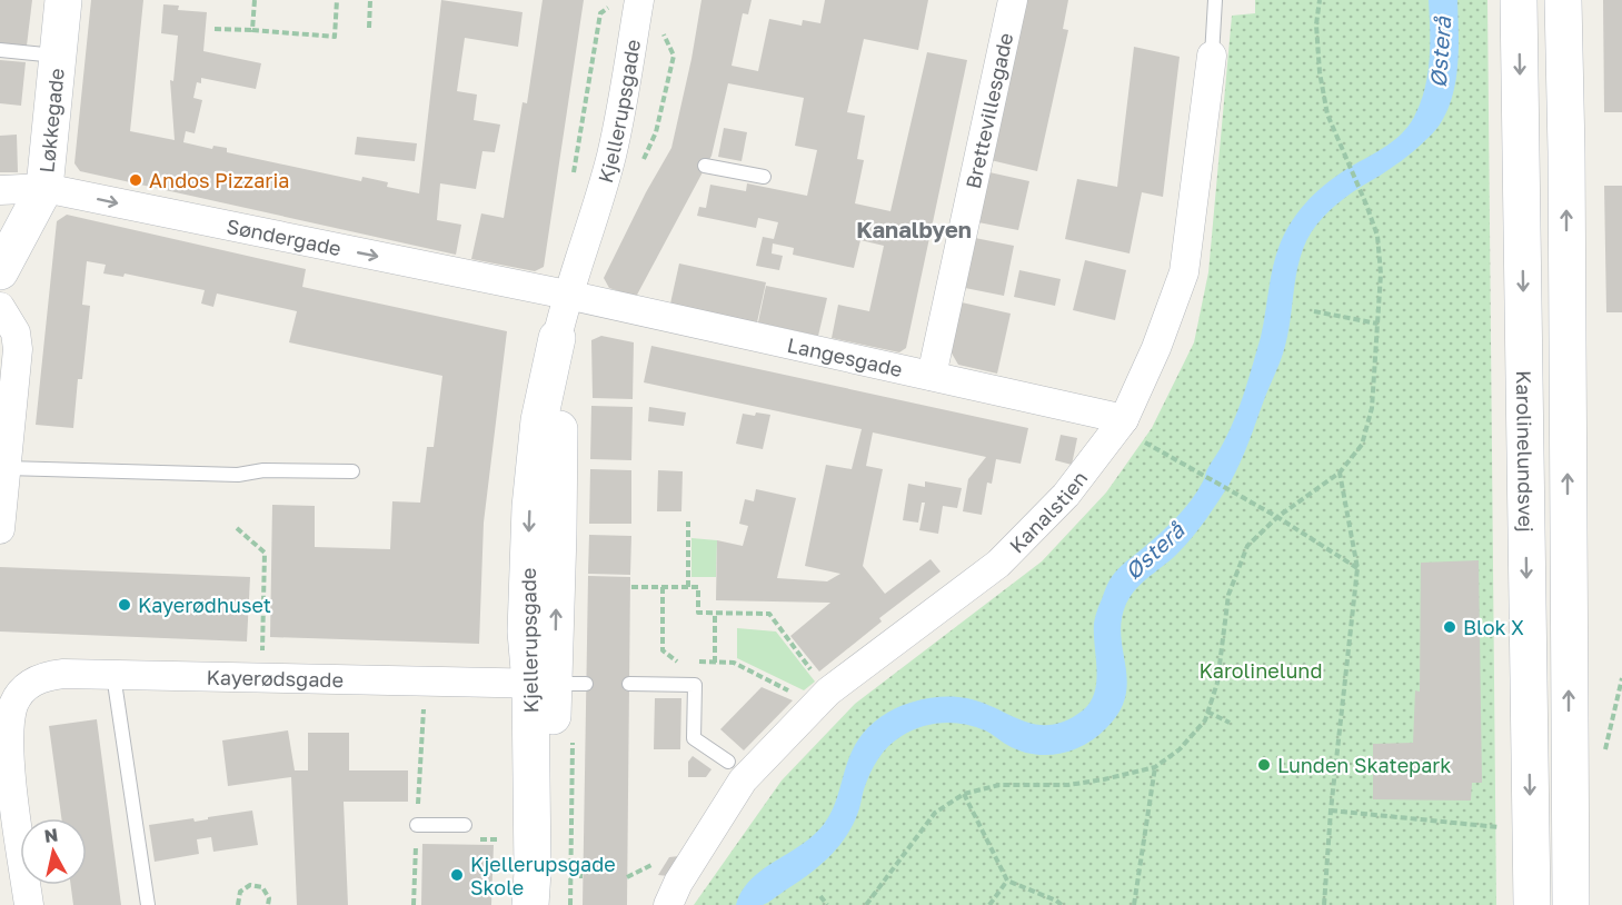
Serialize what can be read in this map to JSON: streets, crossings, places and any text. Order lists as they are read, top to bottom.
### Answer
{
  "streets": {
    "main road": ["Kjellerupsgade", "Løkkegade", "Karolinelundsvej"],
    "street": [
      "Brettevillesgade",
      "Søndergade",
      "Langesgade",
      "Kanalstien",
      "Kayerødsgade"
    ]
  },
  "crossings": [
    ["Brettevillesgade", "Langesgade"],
    ["Kjellerupsgade", "Søndergade"],
    ["Kjellerupsgade", "Langesgade"],
    ["Kjellerupsgade", "Kayerødsgade"],
    ["Løkkegade", "Søndergade"],
    ["Søndergade", "Langesgade"],
    ["Langesgade", "Kanalstien"]
  ],
  "one_way": ["Søndergade"],
  "districts": ["Kanalbyen"],
  "water": ["Østerå"],
  "parks": ["Karolinelund"],
  "places": [
    "Andos Pizzaria",
    "Kayerødhuset",
    "Blok X",
    "Lunden Skatepark",
    "Kjellerupsgade Skole"
  ],
  "north": "top"
}
